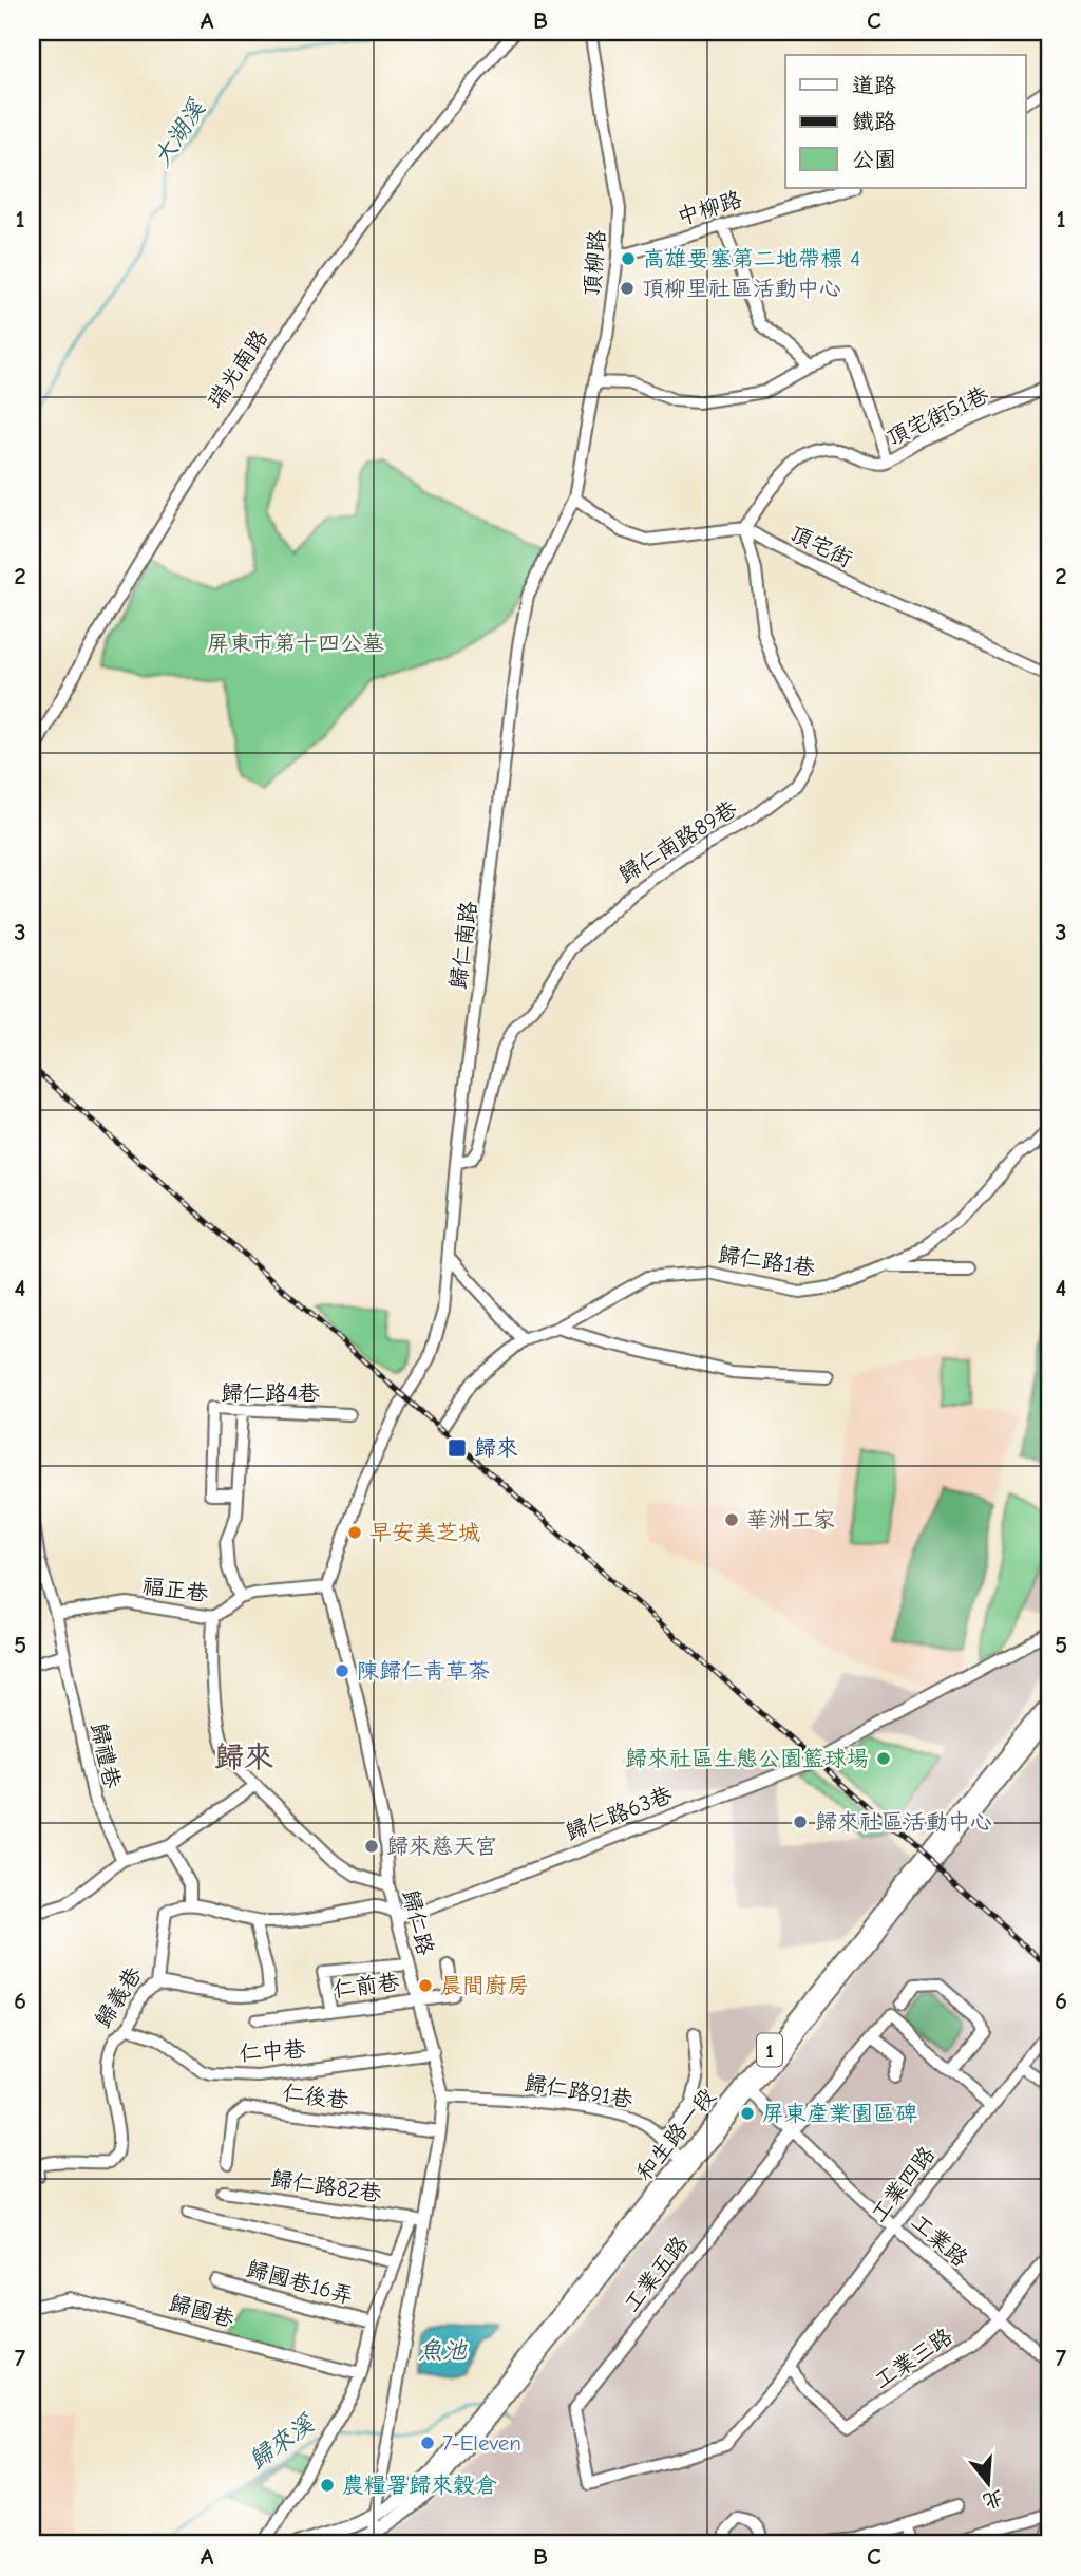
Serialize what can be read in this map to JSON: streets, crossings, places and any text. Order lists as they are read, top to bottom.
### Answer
{
  "streets": {
    "main road": ["1", "和生路一段"],
    "street": [
      "中柳路",
      "頂柳路",
      "瑞光南路",
      "頂宅街51巷",
      "頂宅街",
      "歸仁南路89巷",
      "歸仁南路",
      "歸仁路1巷",
      "歸仁路4巷",
      "福正巷",
      "歸禮巷",
      "歸仁路63巷",
      "歸仁路",
      "仁前巷",
      "歸義巷",
      "仁中巷",
      "歸仁路91巷",
      "仁後巷",
      "工業四路",
      "歸仁路82巷",
      "工業路",
      "工業五路",
      "歸國巷16弄",
      "歸國巷",
      "工業三路"
    ]
  },
  "crossings": [
    ["中柳路", "頂柳路"],
    ["頂柳路", "歸仁南路"],
    ["頂宅街51巷", "頂宅街"],
    ["頂宅街51巷", "歸仁南路89巷"],
    ["頂宅街", "歸仁南路89巷"],
    ["歸仁南路89巷", "歸仁南路"],
    ["歸仁南路", "福正巷"],
    ["歸仁南路", "歸仁路"],
    ["福正巷", "歸禮巷"],
    ["福正巷", "歸仁路"],
    ["歸仁路63巷", "歸仁路"],
    ["歸仁路", "仁前巷"],
    ["歸仁路", "仁中巷"],
    ["歸仁路", "歸仁路91巷"],
    ["歸仁路", "仁後巷"],
    ["歸仁路", "和生路一段"],
    ["歸仁路", "歸仁路82巷"],
    ["歸義巷", "仁中巷"],
    ["歸仁路91巷", "和生路一段"],
    ["和生路一段", "工業路"],
    ["工業四路", "工業路"],
    ["工業四路", "工業五路"],
    ["工業四路", "工業三路"],
    ["工業路", "工業五路"],
    ["工業路", "工業三路"],
    ["工業五路", "工業三路"]
  ],
  "districts": ["歸來"],
  "water": ["大湖溪", "魚池", "歸來溪"],
  "parks": ["屏東市第十四公墓"],
  "places": {
    "other": [
      "高雄要塞第二地帶標 4",
      "頂柳里社區活動中心",
      "華洲工家",
      "早安美芝城",
      "陳歸仁青草茶",
      "歸來社區生態公園籃球場",
      "歸來社區活動中心",
      "歸來慈天宮",
      "晨間廚房",
      "屏東產業園區碑",
      "7-Eleven",
      "農糧署歸來穀倉"
    ],
    "transit": ["歸來"]
  },
  "legend": ["道路", "鐵路", "公園"],
  "north": "bottom",
  "grid": {
    "columns": ["A", "B", "C"],
    "rows": [
      "1",
      "2",
      "3",
      "4",
      "5",
      "6",
      "7"
    ]
  }
}
